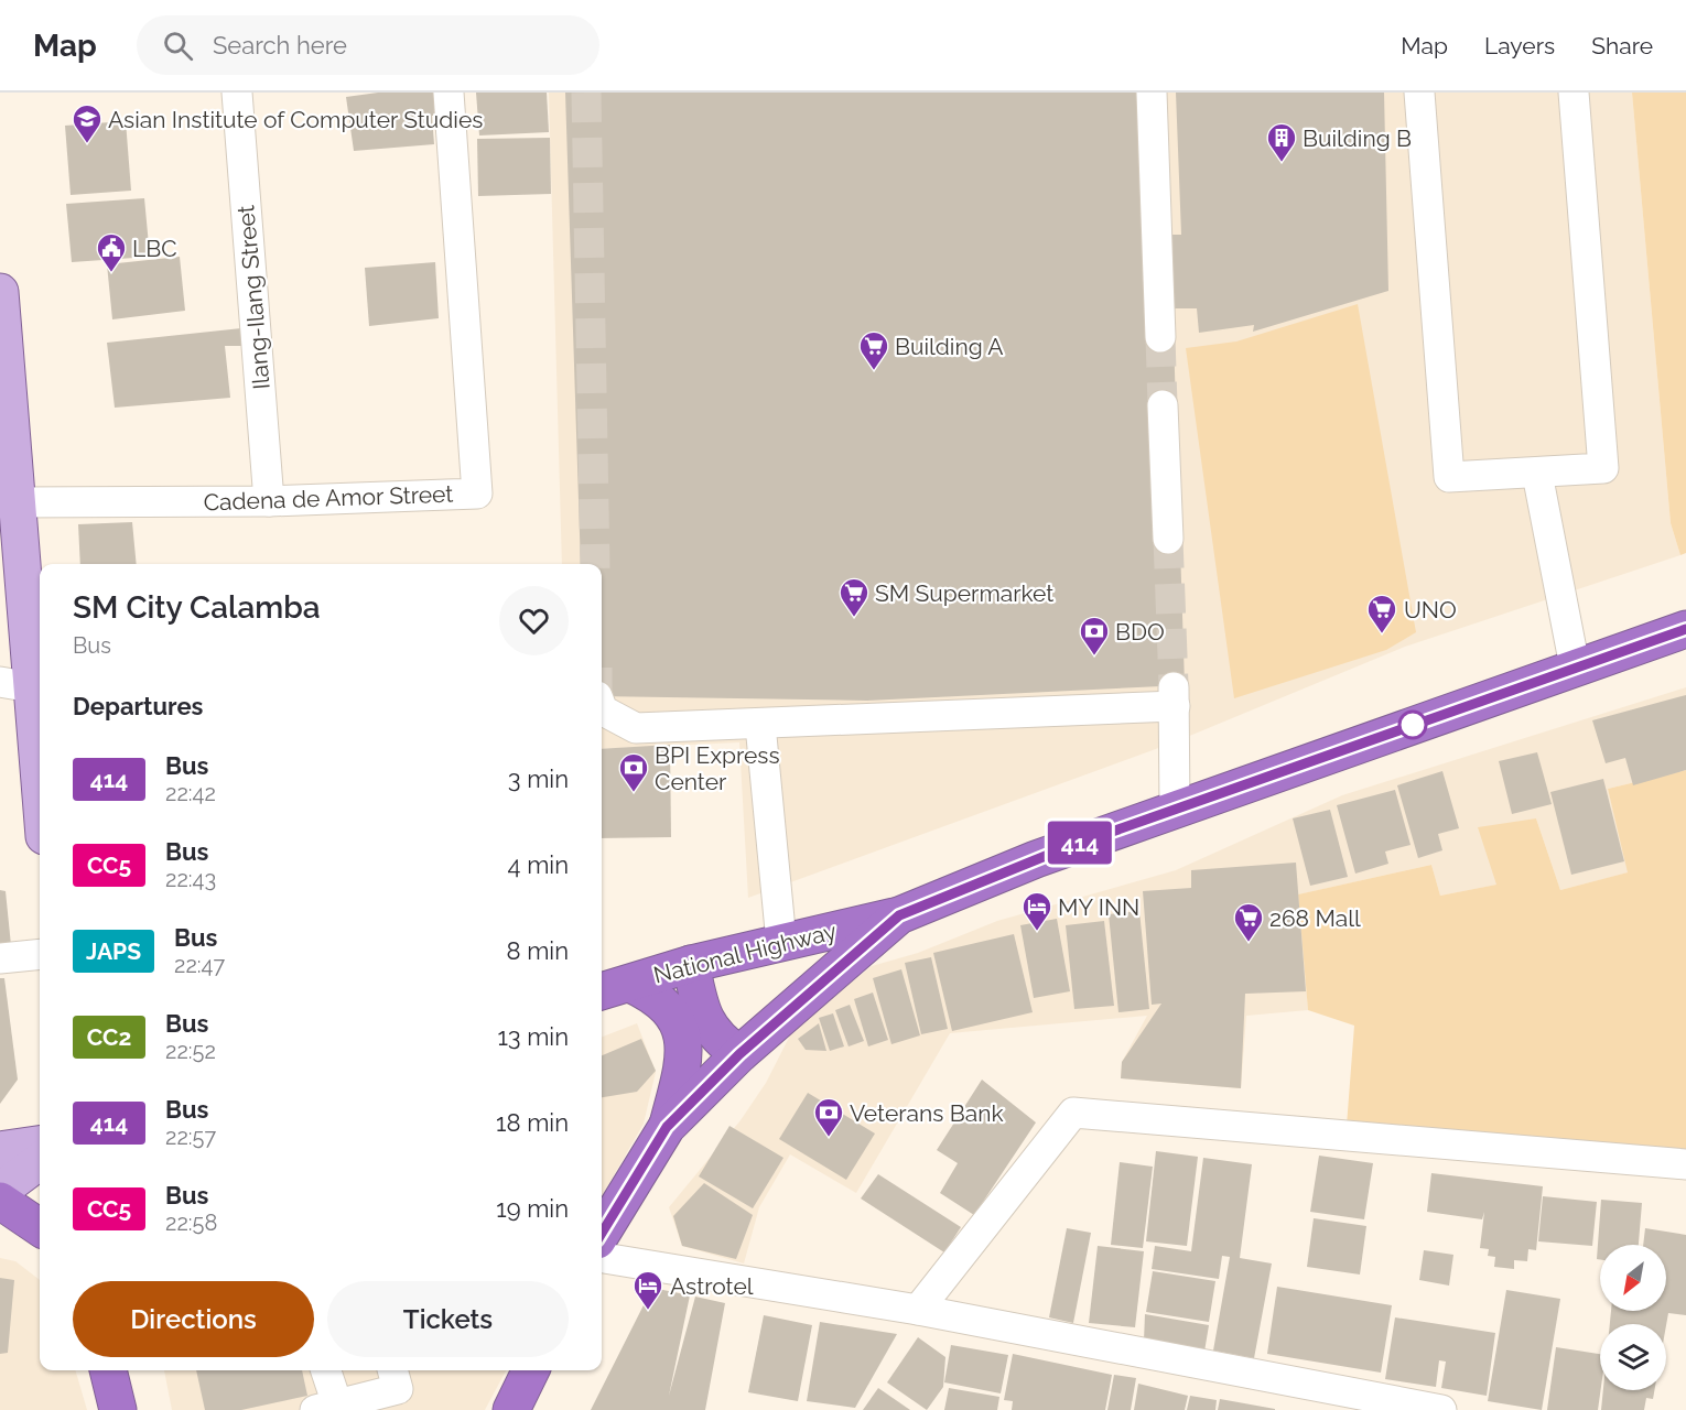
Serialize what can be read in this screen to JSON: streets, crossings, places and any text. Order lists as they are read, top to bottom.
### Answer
{
  "streets": {
    "highway": ["National Highway"],
    "street": ["Ilang-Ilang Street", "Cadena de Amor Street"]
  },
  "crossings": [
    ["Ilang-Ilang Street", "Cadena de Amor Street"]
  ],
  "places": {
    "school or university": ["Asian Institute of Computer Studies"],
    "building": ["Building B"],
    "public building": ["LBC"],
    "supermarket": [
      "Building A",
      "SM Supermarket",
      "UNO",
      "268 Mall"
    ],
    "bank": ["BDO", "BPI Express Center", "Veterans Bank"],
    "hotel": ["MY INN", "Astrotel"]
  },
  "lines": ["bus line 414"],
  "north": "bottom left",
  "page": {
    "header": "Map",
    "search": "Search here",
    "nav": ["Map", "Layers", "Share"],
    "on_map": "414",
    "heading": [
      ["SM City Calamba", "Bus"],
      "Departures"
    ],
    "list": [
      {
        "mark": "414",
        "name": "Bus",
        "note": "22:42",
        "value": "3 min"
      },
      {
        "mark": "CC5",
        "name": "Bus",
        "note": "22:43",
        "value": "4 min"
      },
      {
        "mark": "JAPS",
        "name": "Bus",
        "note": "22:47",
        "value": "8 min"
      },
      {
        "mark": "CC2",
        "name": "Bus",
        "note": "22:52",
        "value": "13 min"
      },
      {
        "mark": "414",
        "name": "Bus",
        "note": "22:57",
        "value": "18 min"
      },
      {
        "mark": "CC5",
        "name": "Bus",
        "note": "22:58",
        "value": "19 min"
      }
    ],
    "buttons": ["Directions", "Tickets"]
  }
}
